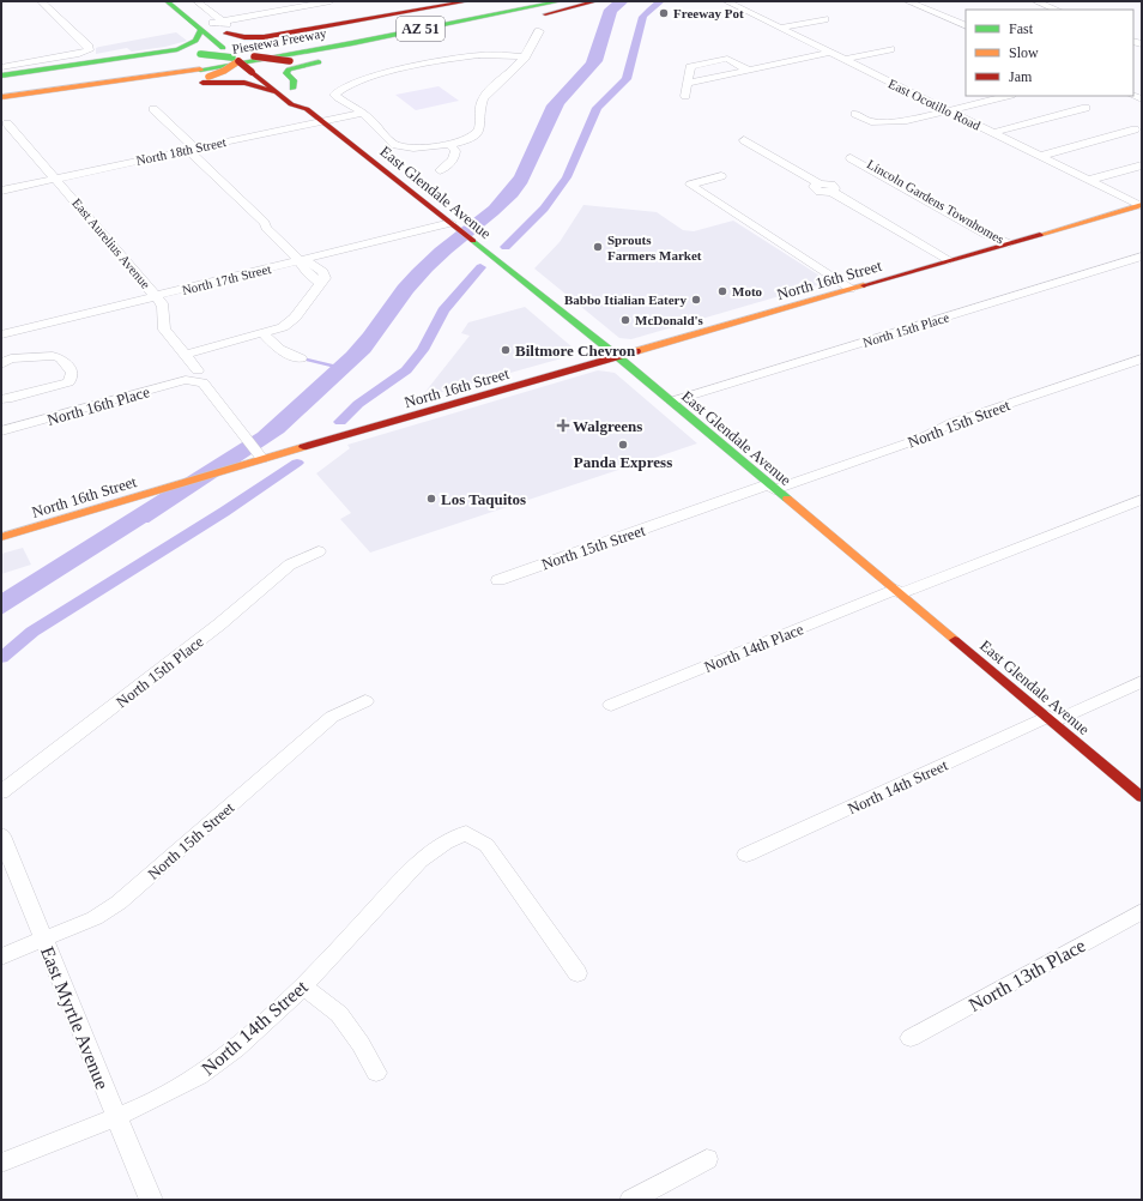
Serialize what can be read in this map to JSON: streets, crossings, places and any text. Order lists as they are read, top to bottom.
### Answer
{
  "streets": {
    "main road": [
      "AZ 51",
      "Piestewa Freeway",
      "East Glendale Avenue",
      "North 16th Street"
    ],
    "street": [
      "East Ocotillo Road",
      "North 18th Street",
      "Lincoln Gardens Townhomes",
      "East Aurelius Avenue",
      "North 17th Street",
      "North 15th Place",
      "North 16th Place",
      "North 15th Street",
      "North 14th Place",
      "North 14th Street",
      "North 13th Place",
      "East Myrtle Avenue"
    ]
  },
  "crossings": [
    ["East Ocotillo Road", "North 16th Street"],
    ["North 18th Street", "East Glendale Avenue"],
    ["North 18th Street", "East Aurelius Avenue"],
    ["East Glendale Avenue", "North 17th Street"],
    ["East Glendale Avenue", "North 16th Street"],
    ["East Glendale Avenue", "North 15th Place"],
    ["East Glendale Avenue", "North 15th Street"],
    ["East Glendale Avenue", "North 14th Place"],
    ["East Glendale Avenue", "North 14th Street"],
    ["Lincoln Gardens Townhomes", "North 16th Street"],
    ["East Aurelius Avenue", "North 17th Street"],
    ["East Aurelius Avenue", "North 16th Street"],
    ["East Aurelius Avenue", "North 16th Place"],
    ["North 15th Street", "East Myrtle Avenue"],
    ["North 14th Street", "East Myrtle Avenue"]
  ],
  "places": {
    "other": [
      "Freeway Pot",
      "Sprouts Farmers Market",
      "Moto",
      "Babbo Itialian Eatery",
      "McDonald's",
      "Biltmore Chevron",
      "Panda Express",
      "Los Taquitos"
    ],
    "health": ["Walgreens"]
  },
  "legend": ["Fast", "Slow", "Jam"]
}
